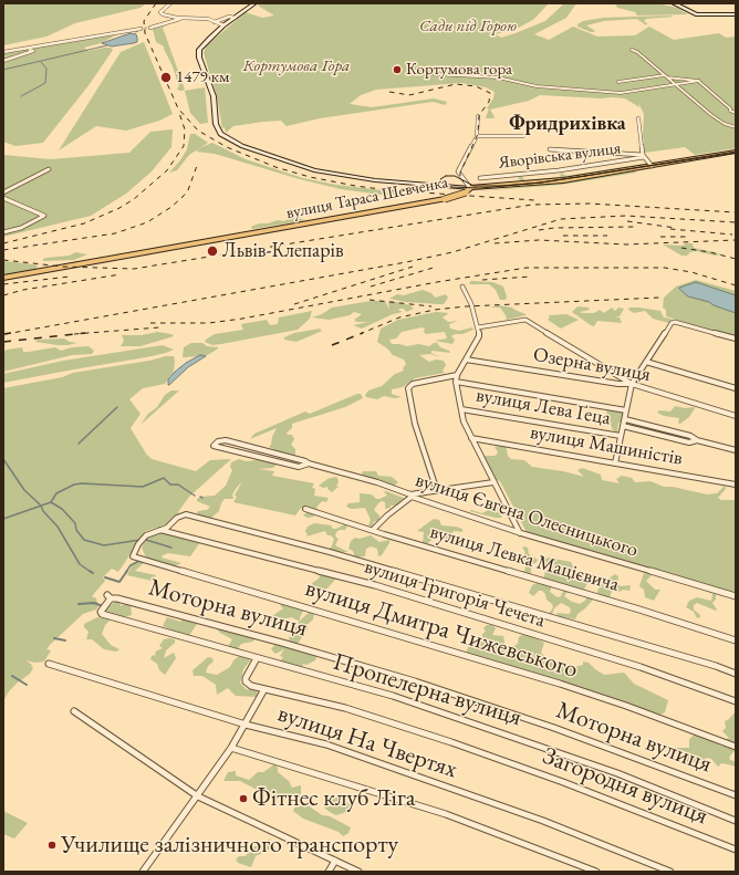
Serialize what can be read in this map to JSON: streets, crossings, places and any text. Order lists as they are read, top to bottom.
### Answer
{
  "streets": {
    "main road": ["вулиця Тараса Шевченка"],
    "street": [
      "Яворівська вулиця",
      "Озерна вулиця",
      "вулиця Лева Ґеца",
      "вулиця Машиністів",
      "вулиця Євгена Олесницького",
      "вулиця Левка Мацієвича",
      "вулиця Григорія Чечета",
      "Моторна вулиця",
      "вулиця Дмитра Чижевського",
      "Пропелерна вулиця",
      "вулиця На Чвертях",
      "Загородня вулиця"
    ]
  },
  "crossings": [
    ["вулиця Григорія Чечета", "вулиця Дмитра Чижевського"],
    ["Моторна вулиця", "Пропелерна вулиця"],
    ["Пропелерна вулиця", "Загородня вулиця"]
  ],
  "districts": ["Фридрихівка"],
  "parks": ["Сади під Горою", "Кортумова Гора"],
  "places": [
    "Кортумова гора",
    "1479 км",
    "Львів-Клепарів",
    "Фітнес клуб Ліга",
    "Училище залізничного транспорту"
  ]
}
